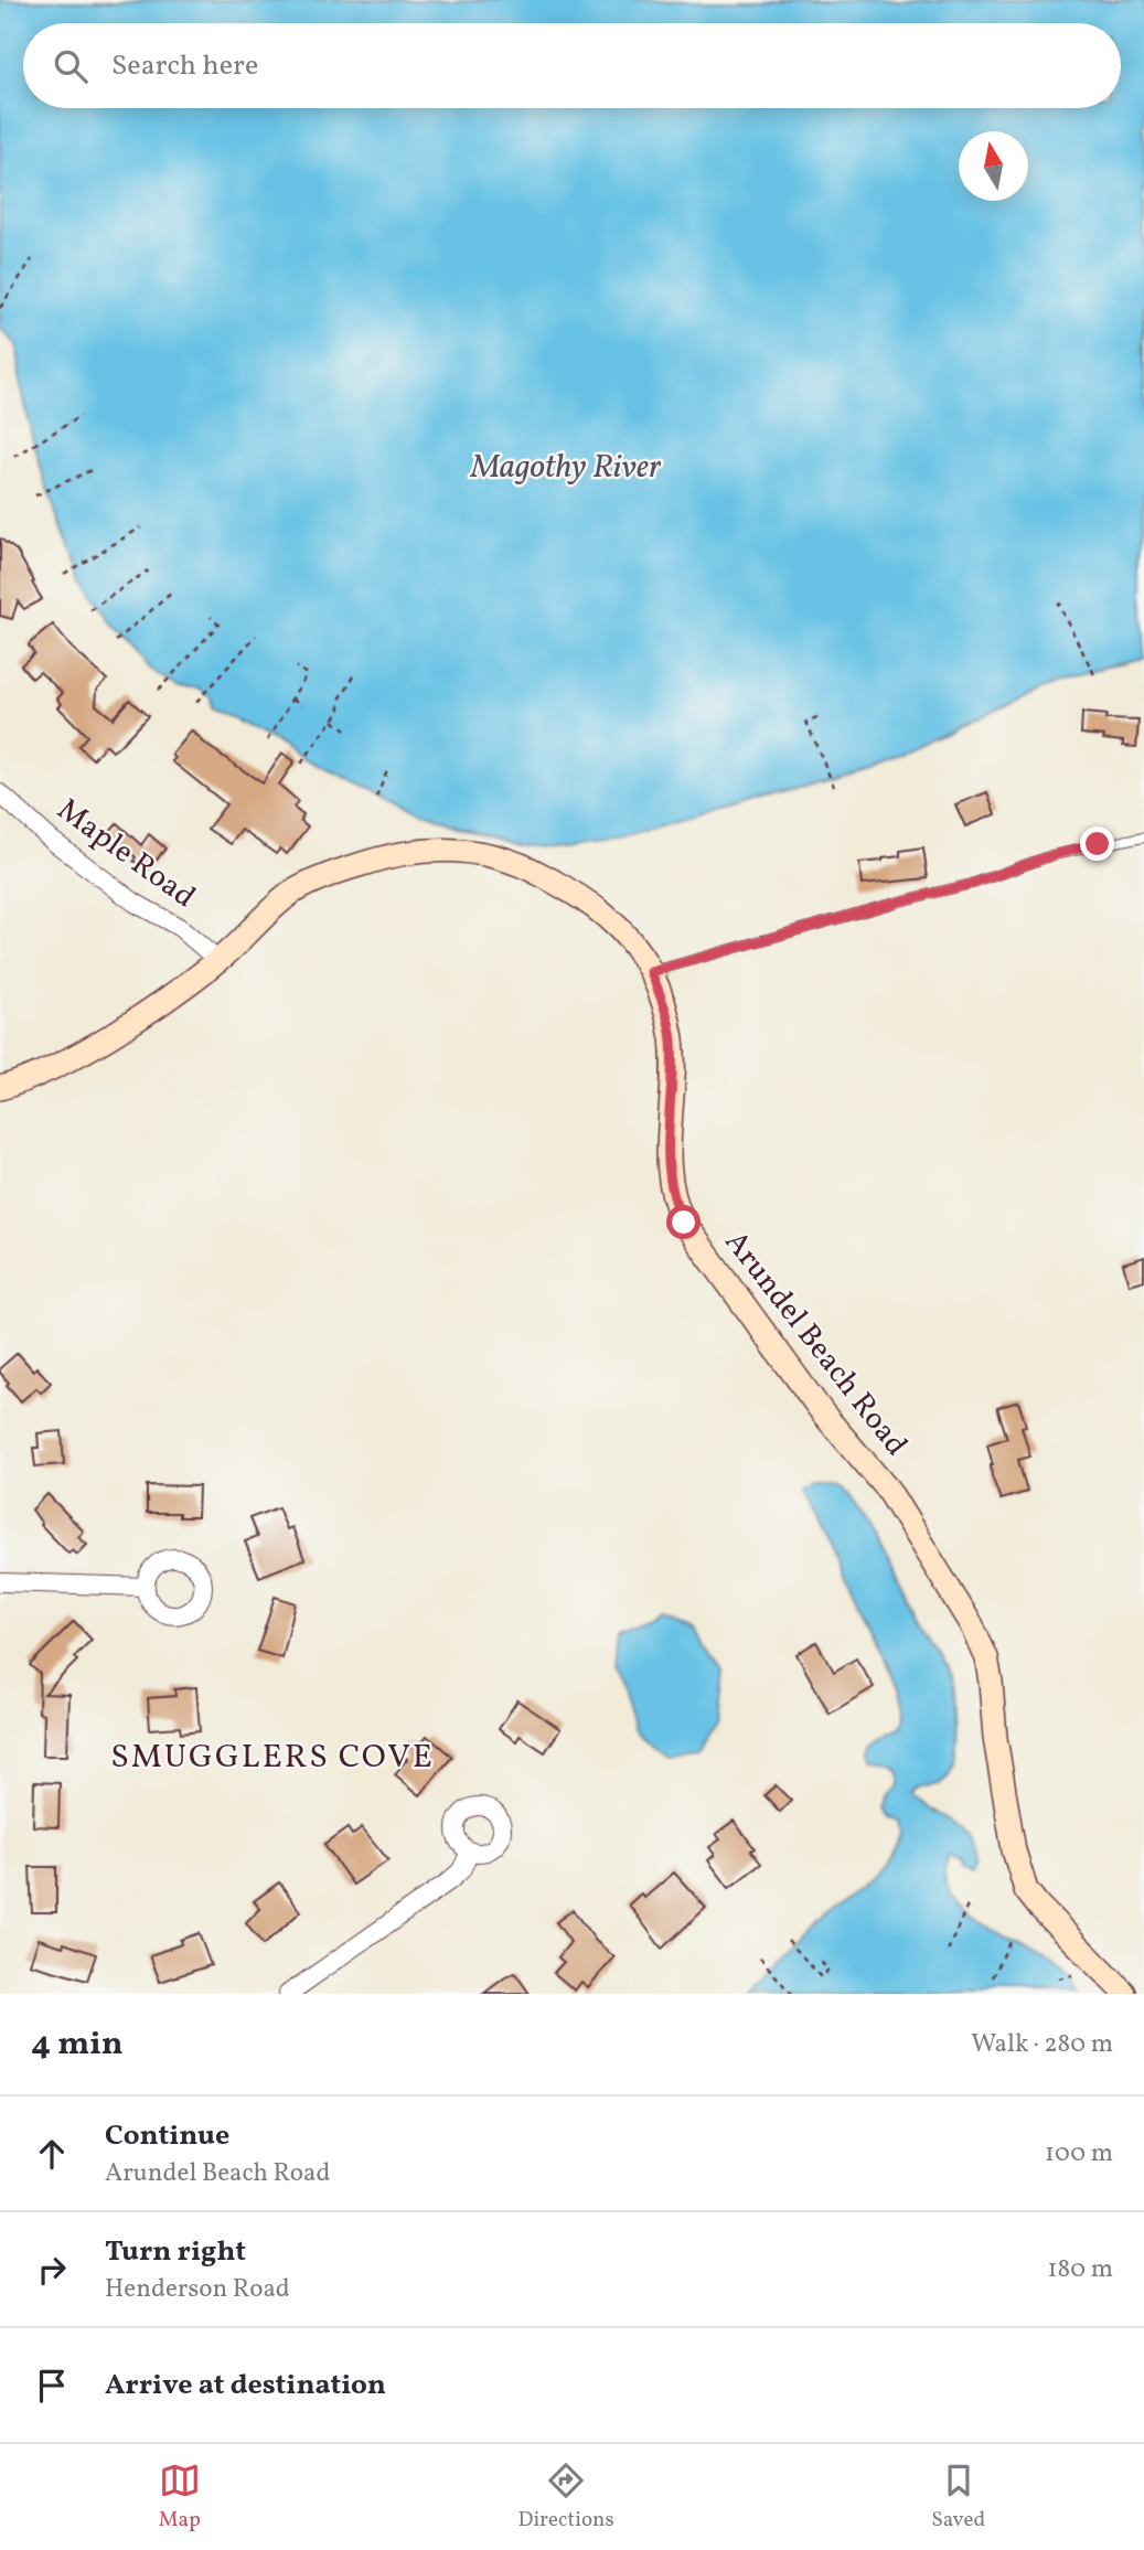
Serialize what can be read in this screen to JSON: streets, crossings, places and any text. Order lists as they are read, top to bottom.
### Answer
{
  "streets": {
    "street": ["Maple Road", "Arundel Beach Road"]
  },
  "crossings": [
    ["Maple Road", "Arundel Beach Road"]
  ],
  "districts": ["SMUGGLERS COVE"],
  "water": ["Magothy River"],
  "north": "top",
  "page": {
    "search": "Search here",
    "heading": ["4 min", "Walk · 280 m"],
    "list": [
      ["Continue", "Arundel Beach Road", "100 m"],
      ["Turn right", "Henderson Road", "180 m"],
      "Arrive at destination"
    ],
    "nav": ["Map", "Directions", "Saved"]
  }
}
